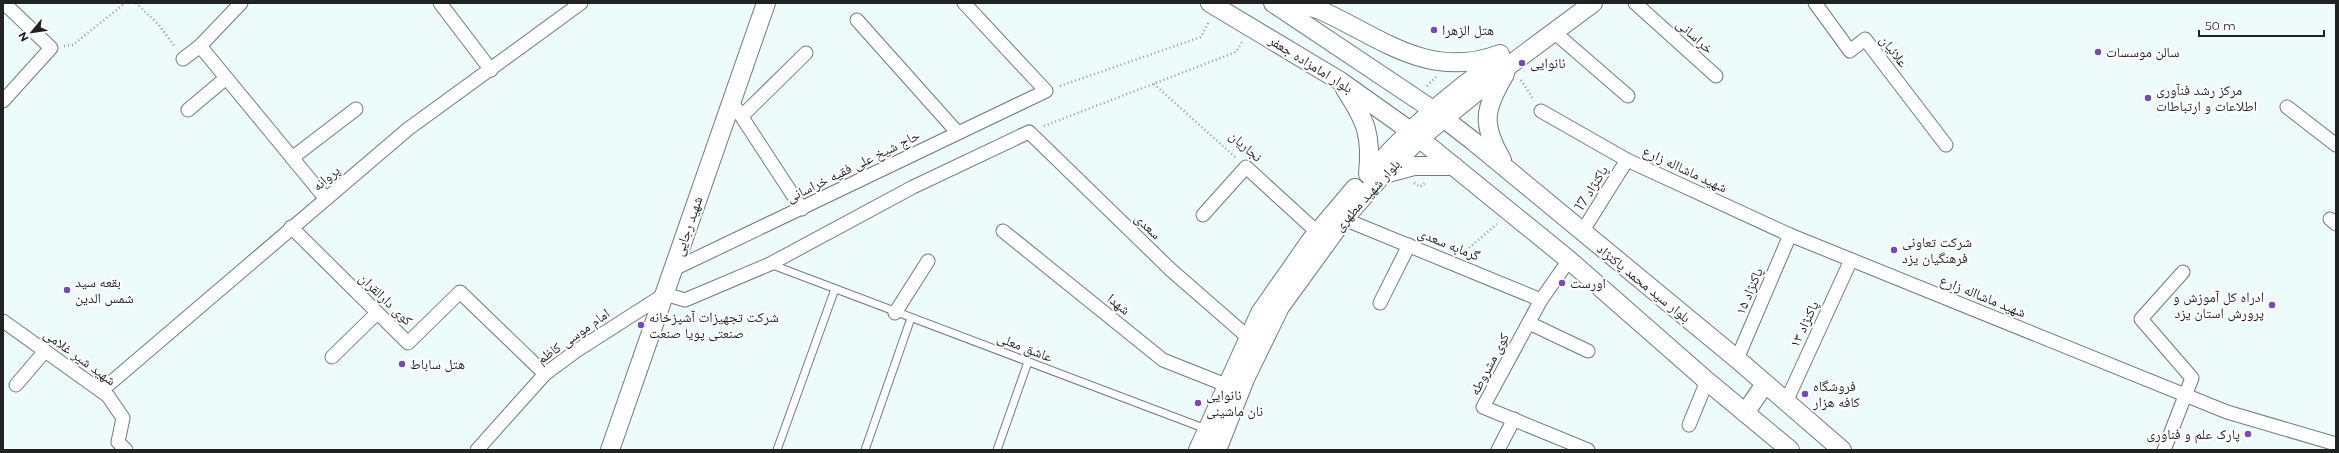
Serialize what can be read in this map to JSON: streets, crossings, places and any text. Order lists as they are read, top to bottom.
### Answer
{
  "streets": {
    "main road": [
      "بلوار امامزاده جعفر",
      "بلوار شهید مطهری",
      "شهید رجایی",
      "بلوار سید محمد پاکنژاد"
    ],
    "street": [
      "خراسانی",
      "علائیان",
      "نجاریان",
      "حاج شیخ علی فقیه خراسانی",
      "شهید ماشااله زارع",
      "پروانه",
      "پاکنژاد 17",
      "سعدی",
      "گرمابه سعدی",
      "پاکنژاد ۱۵",
      "کوی دارالقران",
      "شهدا",
      "پاکنژاد ۱۳",
      "امام موسی کاظم",
      "شهید شیر غلامی",
      "کوی مشروطه"
    ],
    "lane": ["عاشق معلی"]
  },
  "crossings": [
    ["بلوار امامزاده جعفر", "بلوار شهید مطهری"],
    ["بلوار امامزاده جعفر", "بلوار سید محمد پاکنژاد"],
    ["نجاریان", "بلوار شهید مطهری"],
    ["حاج شیخ علی فقیه خراسانی", "شهید رجایی"],
    ["شهید ماشااله زارع", "پاکنژاد 17"],
    ["شهید ماشااله زارع", "پاکنژاد ۱۵"],
    ["شهید ماشااله زارع", "پاکنژاد ۱۳"],
    ["پروانه", "کوی دارالقران"],
    ["پروانه", "شهید شیر غلامی"],
    ["پاکنژاد 17", "بلوار سید محمد پاکنژاد"],
    ["بلوار شهید مطهری", "سعدی"],
    ["بلوار شهید مطهری", "گرمابه سعدی"],
    ["بلوار شهید مطهری", "بلوار سید محمد پاکنژاد"],
    ["بلوار شهید مطهری", "شهدا"],
    ["بلوار شهید مطهری", "عاشق معلی"],
    ["شهید رجایی", "امام موسی کاظم"],
    ["گرمابه سعدی", "کوی مشروطه"],
    ["بلوار سید محمد پاکنژاد", "پاکنژاد ۱۵"],
    ["بلوار سید محمد پاکنژاد", "پاکنژاد ۱۳"],
    ["کوی دارالقران", "امام موسی کاظم"]
  ],
  "places": [
    "هتل الزهرا",
    "سالن موسسات",
    "نانوایی",
    "مرکز رشد فنآوری اطلاعات و ارتباطات",
    "شرکت تعاونی فرهنگیان یزد",
    "اورست",
    "بقعه سید شمس الدین",
    "ادراه کل آموزش و پرورش استان یزد",
    "شرکت تجهیزات آشپزخانه صنعتی پویا صنعت",
    "هتل ساباط",
    "فروشگاه کافه هزار",
    "نانوایی نان ماشینی",
    "پارک علم و فناوری"
  ],
  "scale_bar": "50 m",
  "north": "bottom left"
}
